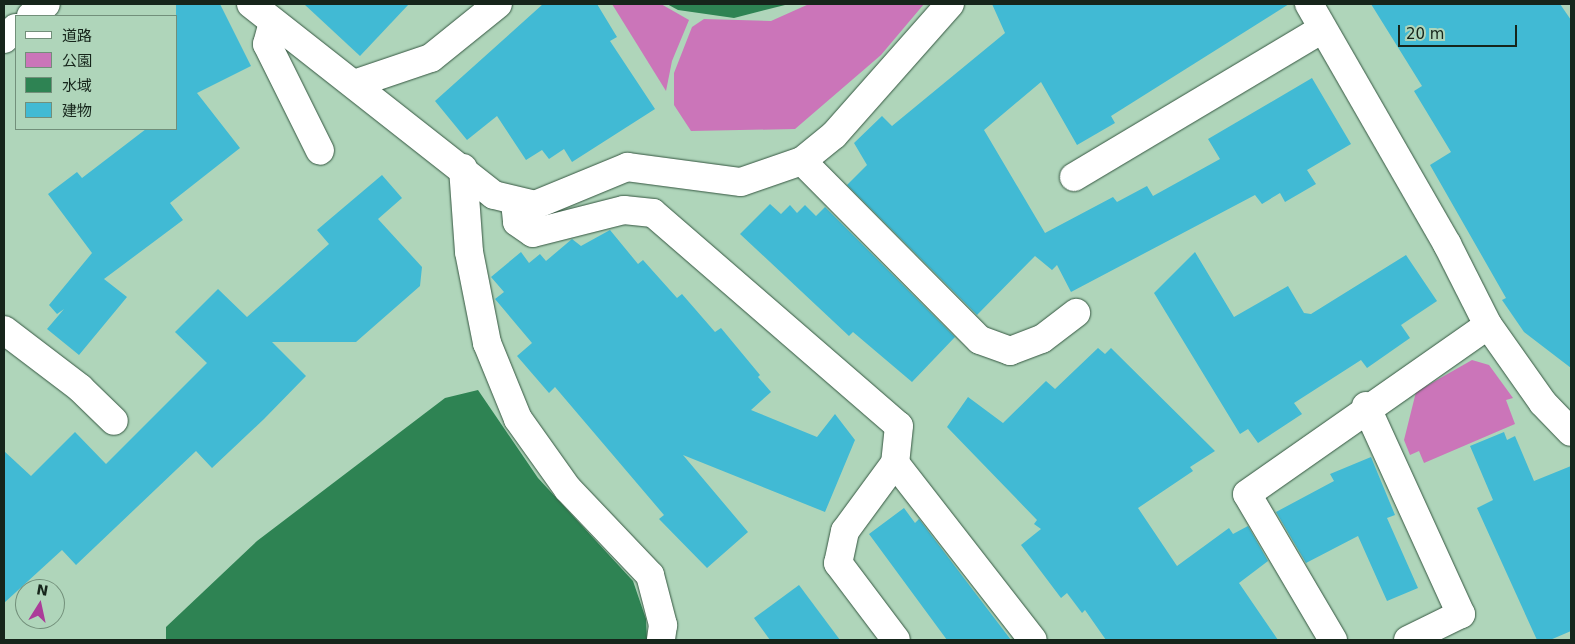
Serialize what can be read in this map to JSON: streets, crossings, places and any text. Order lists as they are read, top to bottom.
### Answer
{
  "legend": [
    "道路",
    "公園",
    "水域",
    "建物"
  ],
  "scale_bar": "20 m",
  "north": "top"
}
